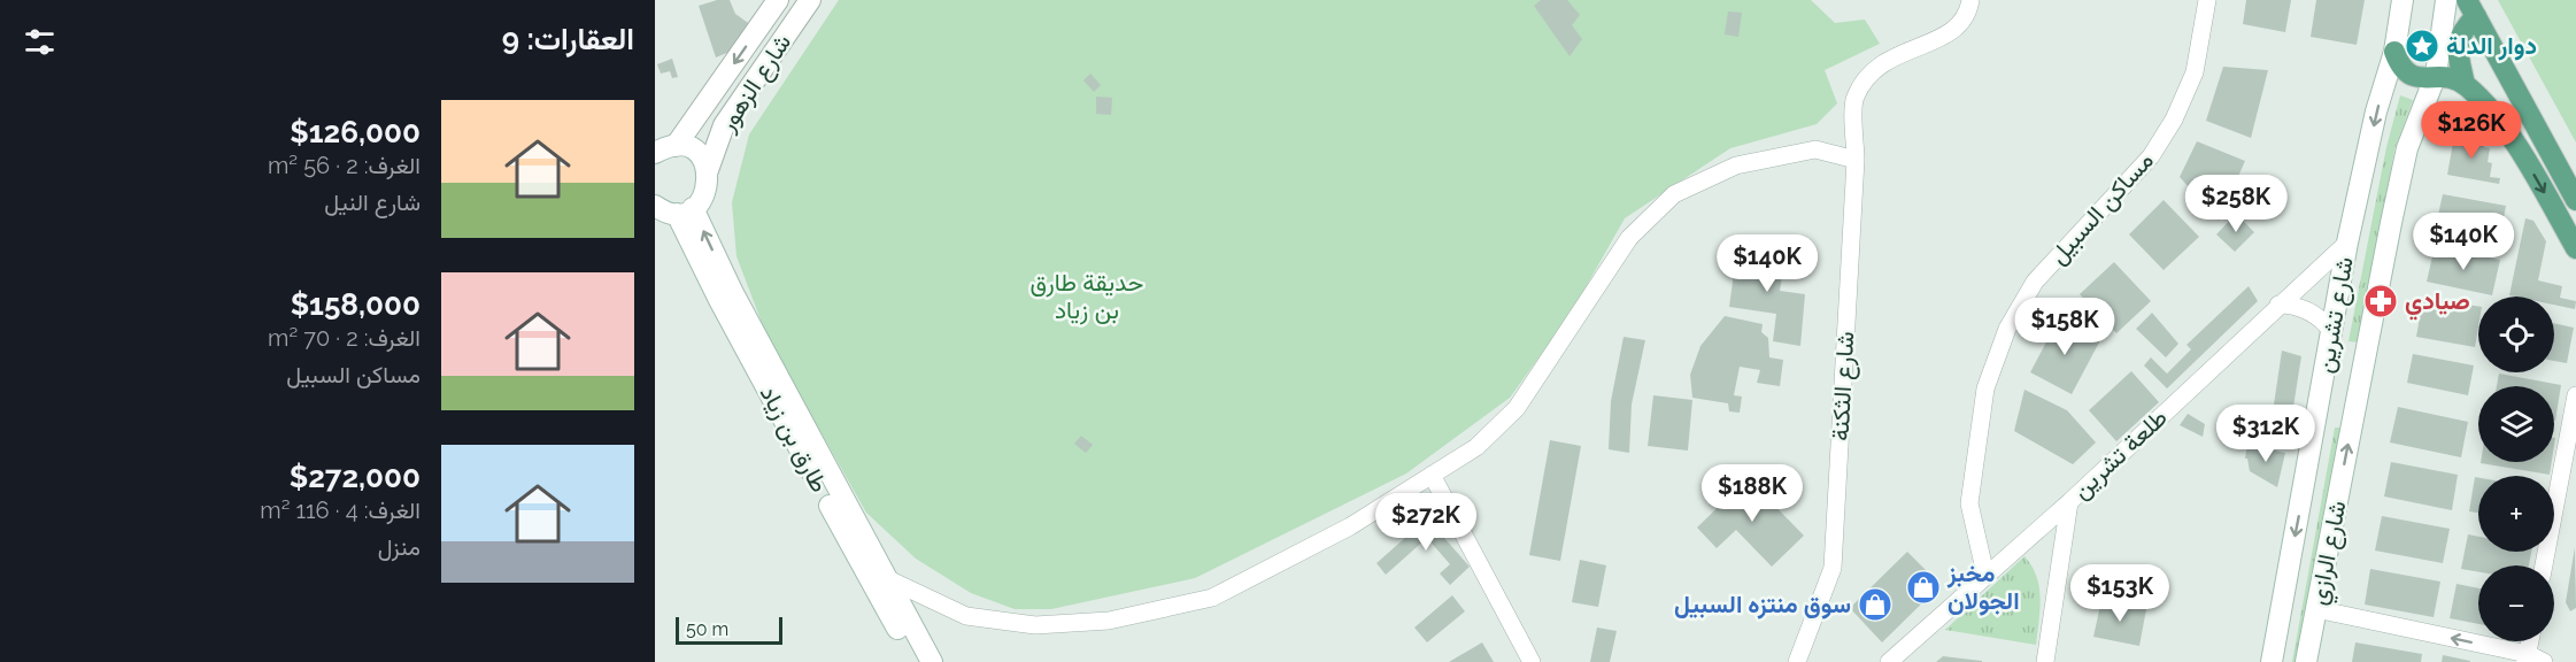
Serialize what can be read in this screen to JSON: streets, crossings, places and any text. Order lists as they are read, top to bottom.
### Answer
{
  "streets": {
    "main road": [
      "شارع الزهور",
      "شارع تشرين",
      "طارق بن زياد",
      "شارع الرازي"
    ],
    "street": ["مساكن السبيل", "شارع الثكنة", "طلعة تشرين"]
  },
  "crossings": [
    ["شارع الزهور", "طارق بن زياد"],
    ["مساكن السبيل", "طلعة تشرين"],
    ["شارع تشرين", "طلعة تشرين"]
  ],
  "one_way": ["شارع تشرين"],
  "parks": ["حديقة طارق بن زياد"],
  "places": {
    "place": ["دوار الدلة"],
    "pharmacy": ["صيادي"],
    "shop": ["مخبز الجولان", "سوق منتزه السبيل"]
  },
  "scale_bar": "50 m",
  "page": {
    "heading": "العقارات: 9",
    "list": [
      {
        "name": "$126,000",
        "note": "الغرف: 2 · 56 m² · شارع النيل"
      },
      {
        "name": "$158,000",
        "note": "الغرف: 2 · 70 m² · مساكن السبيل"
      },
      {
        "name": "$272,000",
        "note": "الغرف: 4 · 116 m² · منزل"
      }
    ],
    "price": [
      "$126K",
      "$258K",
      "$140K",
      "$140K",
      "$158K",
      "$312K",
      "$188K",
      "$272K",
      "$153K"
    ],
    "map_buttons": ["+", "−"],
    "scale": "50 m"
  }
}
